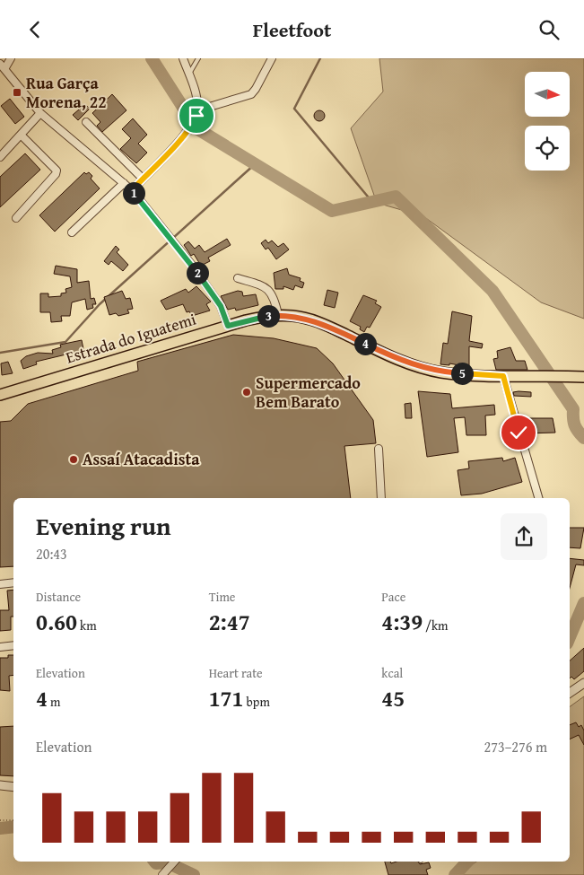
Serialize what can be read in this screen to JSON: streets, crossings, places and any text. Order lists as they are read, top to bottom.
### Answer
{
  "streets": {
    "main road": ["Estrada do Iguatemi"]
  },
  "places": {
    "transit": ["Rua Garça Morena, 22"],
    "other": ["Supermercado Bem Barato", "Assaí Atacadista"]
  },
  "north": "right",
  "page": {
    "header": "Fleetfoot",
    "pins": [
      "1",
      "2",
      "3",
      "4",
      "5"
    ],
    "heading": ["Evening run", "20:43"],
    "stats": [
      ["Distance", "0.60 km"],
      ["Time", "2:47"],
      ["Pace", "4:39 /km"],
      ["Elevation", "4 m"],
      ["Heart rate", "171 bpm"],
      ["kcal", "45"]
    ],
    "chart": ["Elevation", "273–276 m"]
  }
}
